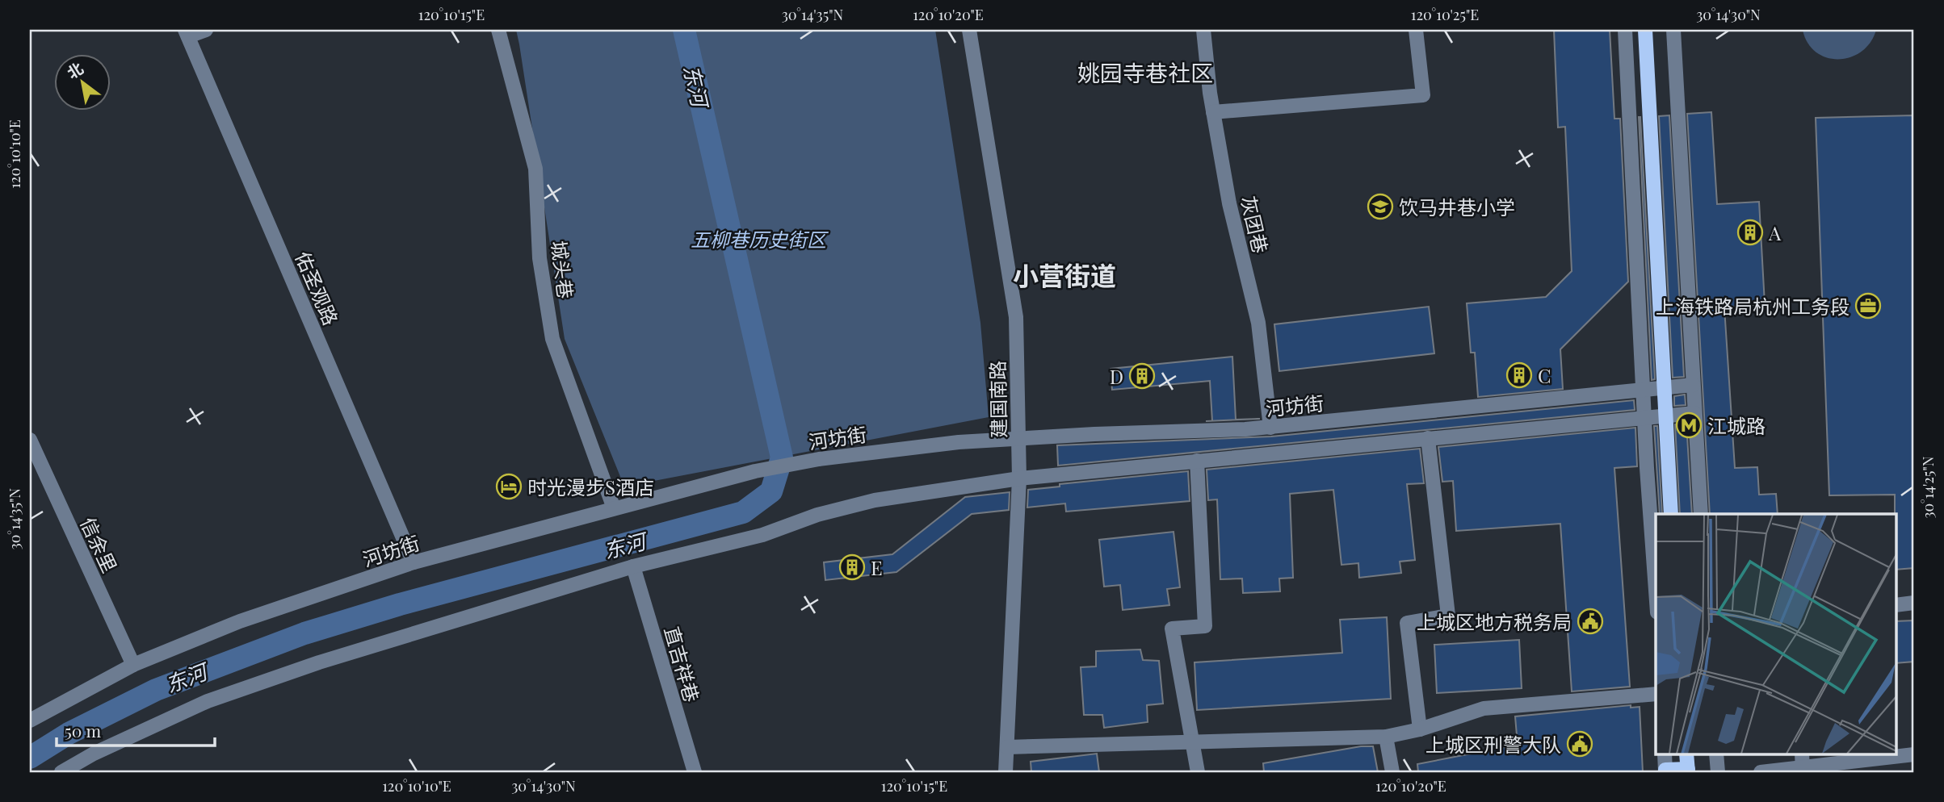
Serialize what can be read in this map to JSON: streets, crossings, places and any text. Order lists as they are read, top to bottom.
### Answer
{
  "streets": {
    "street": [
      "灰团巷",
      "城头巷",
      "佑圣观路",
      "建国南路",
      "河坊街",
      "信余里",
      "直吉祥巷"
    ]
  },
  "crossings": [
    ["灰团巷", "河坊街"],
    ["城头巷", "河坊街"],
    ["佑圣观路", "河坊街"],
    ["建国南路", "河坊街"],
    ["河坊街", "信余里"]
  ],
  "districts": ["姚园寺巷社区", "小营街道"],
  "water": ["东河"],
  "parks": ["五柳巷历史街区"],
  "places": {
    "school or university": ["饮马井巷小学"],
    "building": [
      "A",
      "C",
      "D",
      "E"
    ],
    "office": ["上海铁路局杭州工务段"],
    "metro station": ["江城路"],
    "hotel": ["时光漫步S酒店"],
    "public building": ["上城区地方税务局", "上城区刑警大队"]
  },
  "scale_bar": "50 m",
  "north": "top left",
  "coordinates": [
    "120°10'15\"E",
    "30°14'35\"N",
    "120°10'20\"E",
    "120°10'25\"E",
    "30°14'30\"N",
    "120°10'10\"E",
    "30°14'25\"N"
  ]
}
